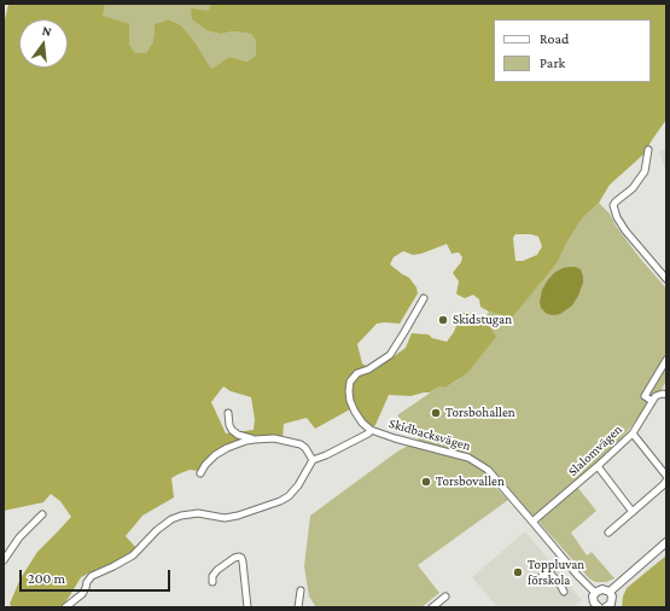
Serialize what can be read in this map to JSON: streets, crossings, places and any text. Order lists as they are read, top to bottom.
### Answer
{
  "streets": {
    "street": ["Skidbacksvägen", "Slalomvägen"]
  },
  "crossings": [
    ["Skidbacksvägen", "Slalomvägen"]
  ],
  "places": [
    "Skidstugan",
    "Torsbohallen",
    "Torsbovallen",
    "Toppluvan förskola"
  ],
  "legend": ["Road", "Park"],
  "scale_bar": "200 m",
  "north": "top"
}
